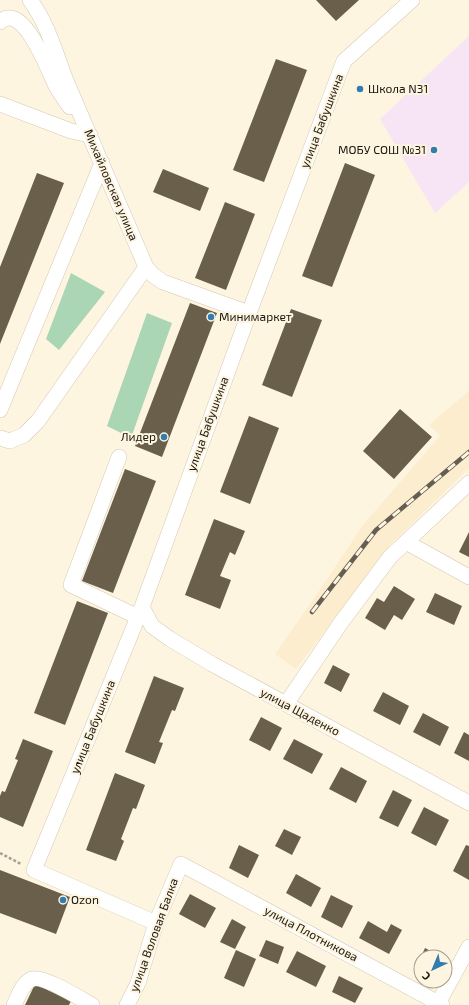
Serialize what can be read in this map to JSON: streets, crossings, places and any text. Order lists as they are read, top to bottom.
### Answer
{
  "streets": {
    "street": [
      "улица Бабушкина",
      "Михайловская улица",
      "улица Щаденко",
      "улица Плотникова",
      "улица Воловая Балка"
    ]
  },
  "crossings": [
    ["улица Бабушкина", "Михайловская улица"],
    ["улица Бабушкина", "улица Щаденко"],
    ["улица Плотникова", "улица Воловая Балка"]
  ],
  "places": [
    "Школа N31",
    "МОБУ СОШ №31",
    "Минимаркет",
    "Лидер",
    "Ozon"
  ],
  "north": "bottom left"
}
